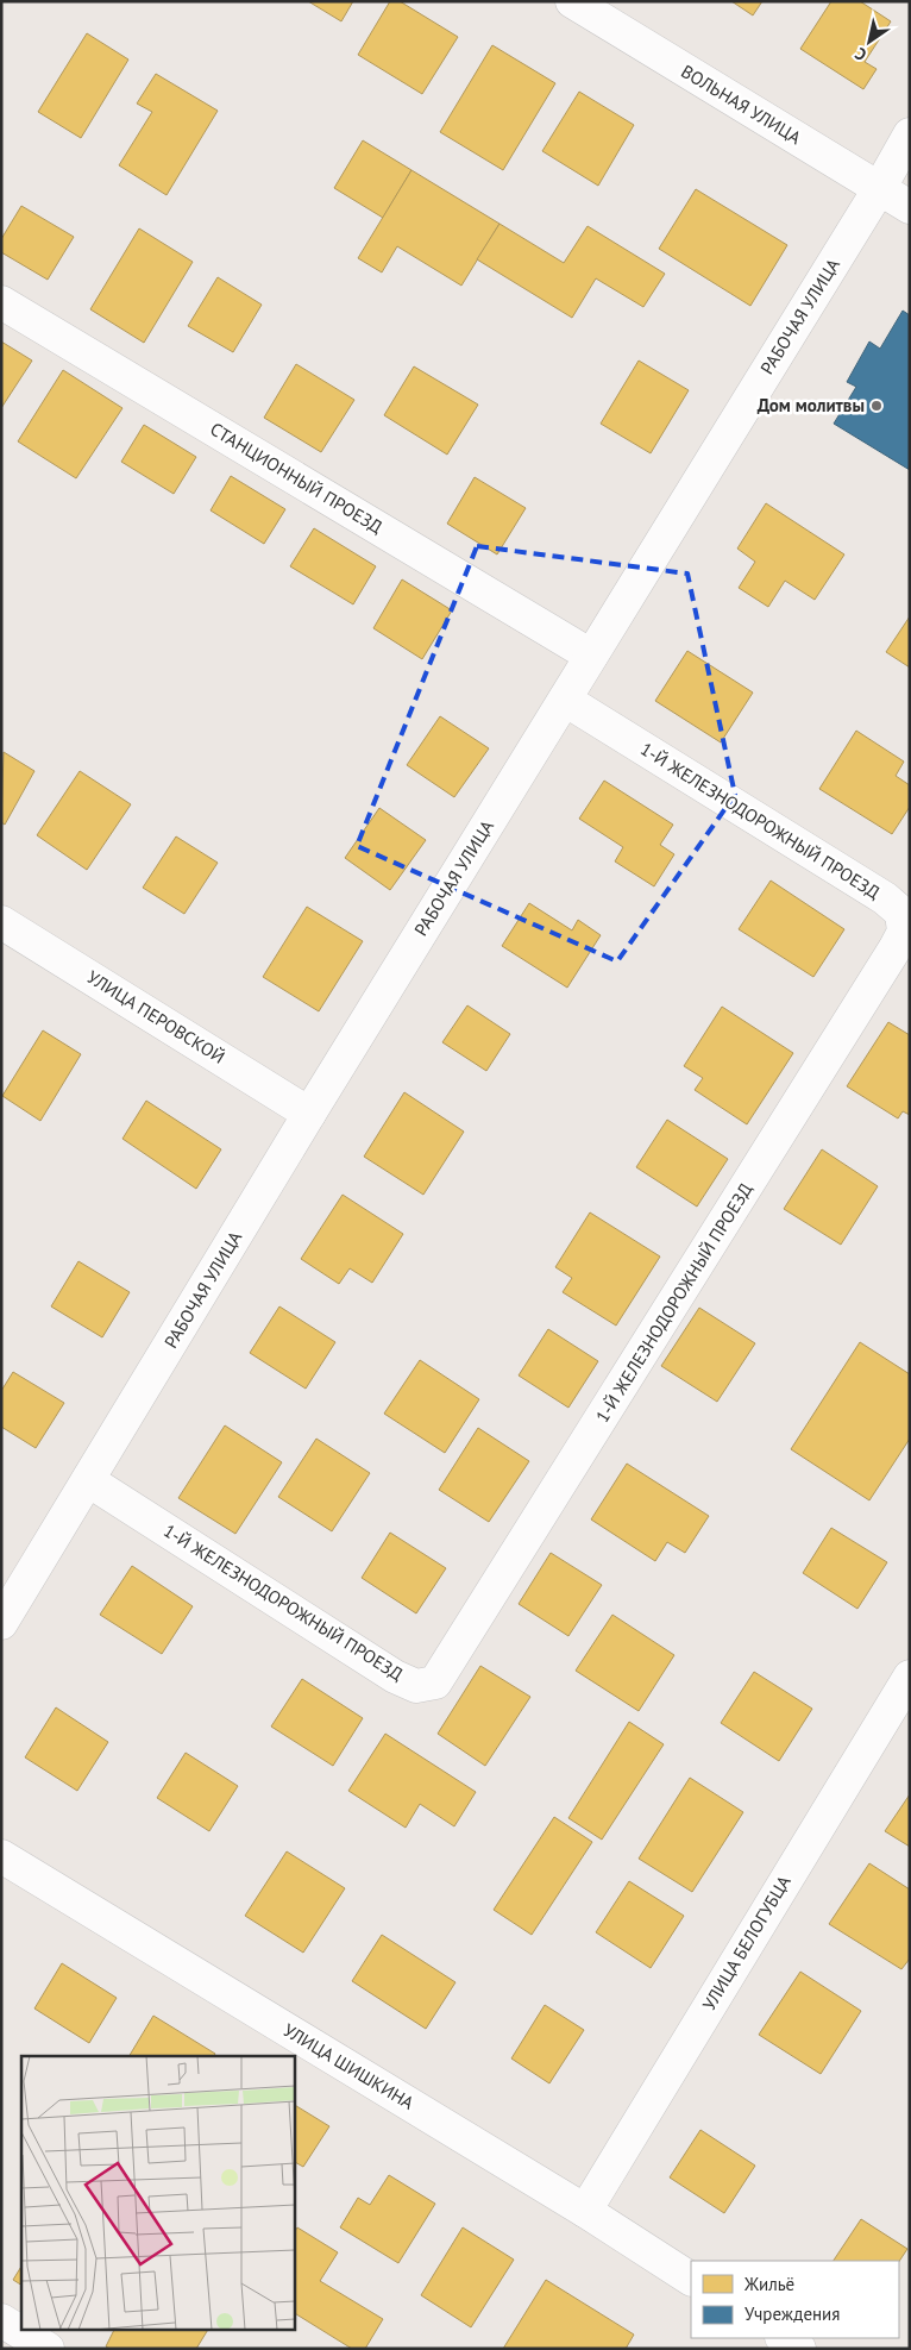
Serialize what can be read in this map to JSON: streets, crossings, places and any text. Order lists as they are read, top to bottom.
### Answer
{
  "streets": {
    "street": [
      "ВОЛЬНАЯ УЛИЦА",
      "РАБОЧАЯ УЛИЦА",
      "СТАНЦИОННЫЙ ПРОЕЗД",
      "1-Й ЖЕЛЕЗНОДОРОЖНЫЙ ПРОЕЗД",
      "УЛИЦА ПЕРОВСКОЙ",
      "УЛИЦА БЕЛОГУБЦА",
      "УЛИЦА ШИШКИНА"
    ]
  },
  "crossings": [
    ["ВОЛЬНАЯ УЛИЦА", "РАБОЧАЯ УЛИЦА"],
    ["РАБОЧАЯ УЛИЦА", "СТАНЦИОННЫЙ ПРОЕЗД"],
    ["РАБОЧАЯ УЛИЦА", "1-Й ЖЕЛЕЗНОДОРОЖНЫЙ ПРОЕЗД"],
    ["РАБОЧАЯ УЛИЦА", "УЛИЦА ПЕРОВСКОЙ"],
    ["УЛИЦА БЕЛОГУБЦА", "УЛИЦА ШИШКИНА"]
  ],
  "places": ["Дом молитвы"],
  "legend": ["Жильё", "Учреждения"],
  "north": "bottom left"
}
